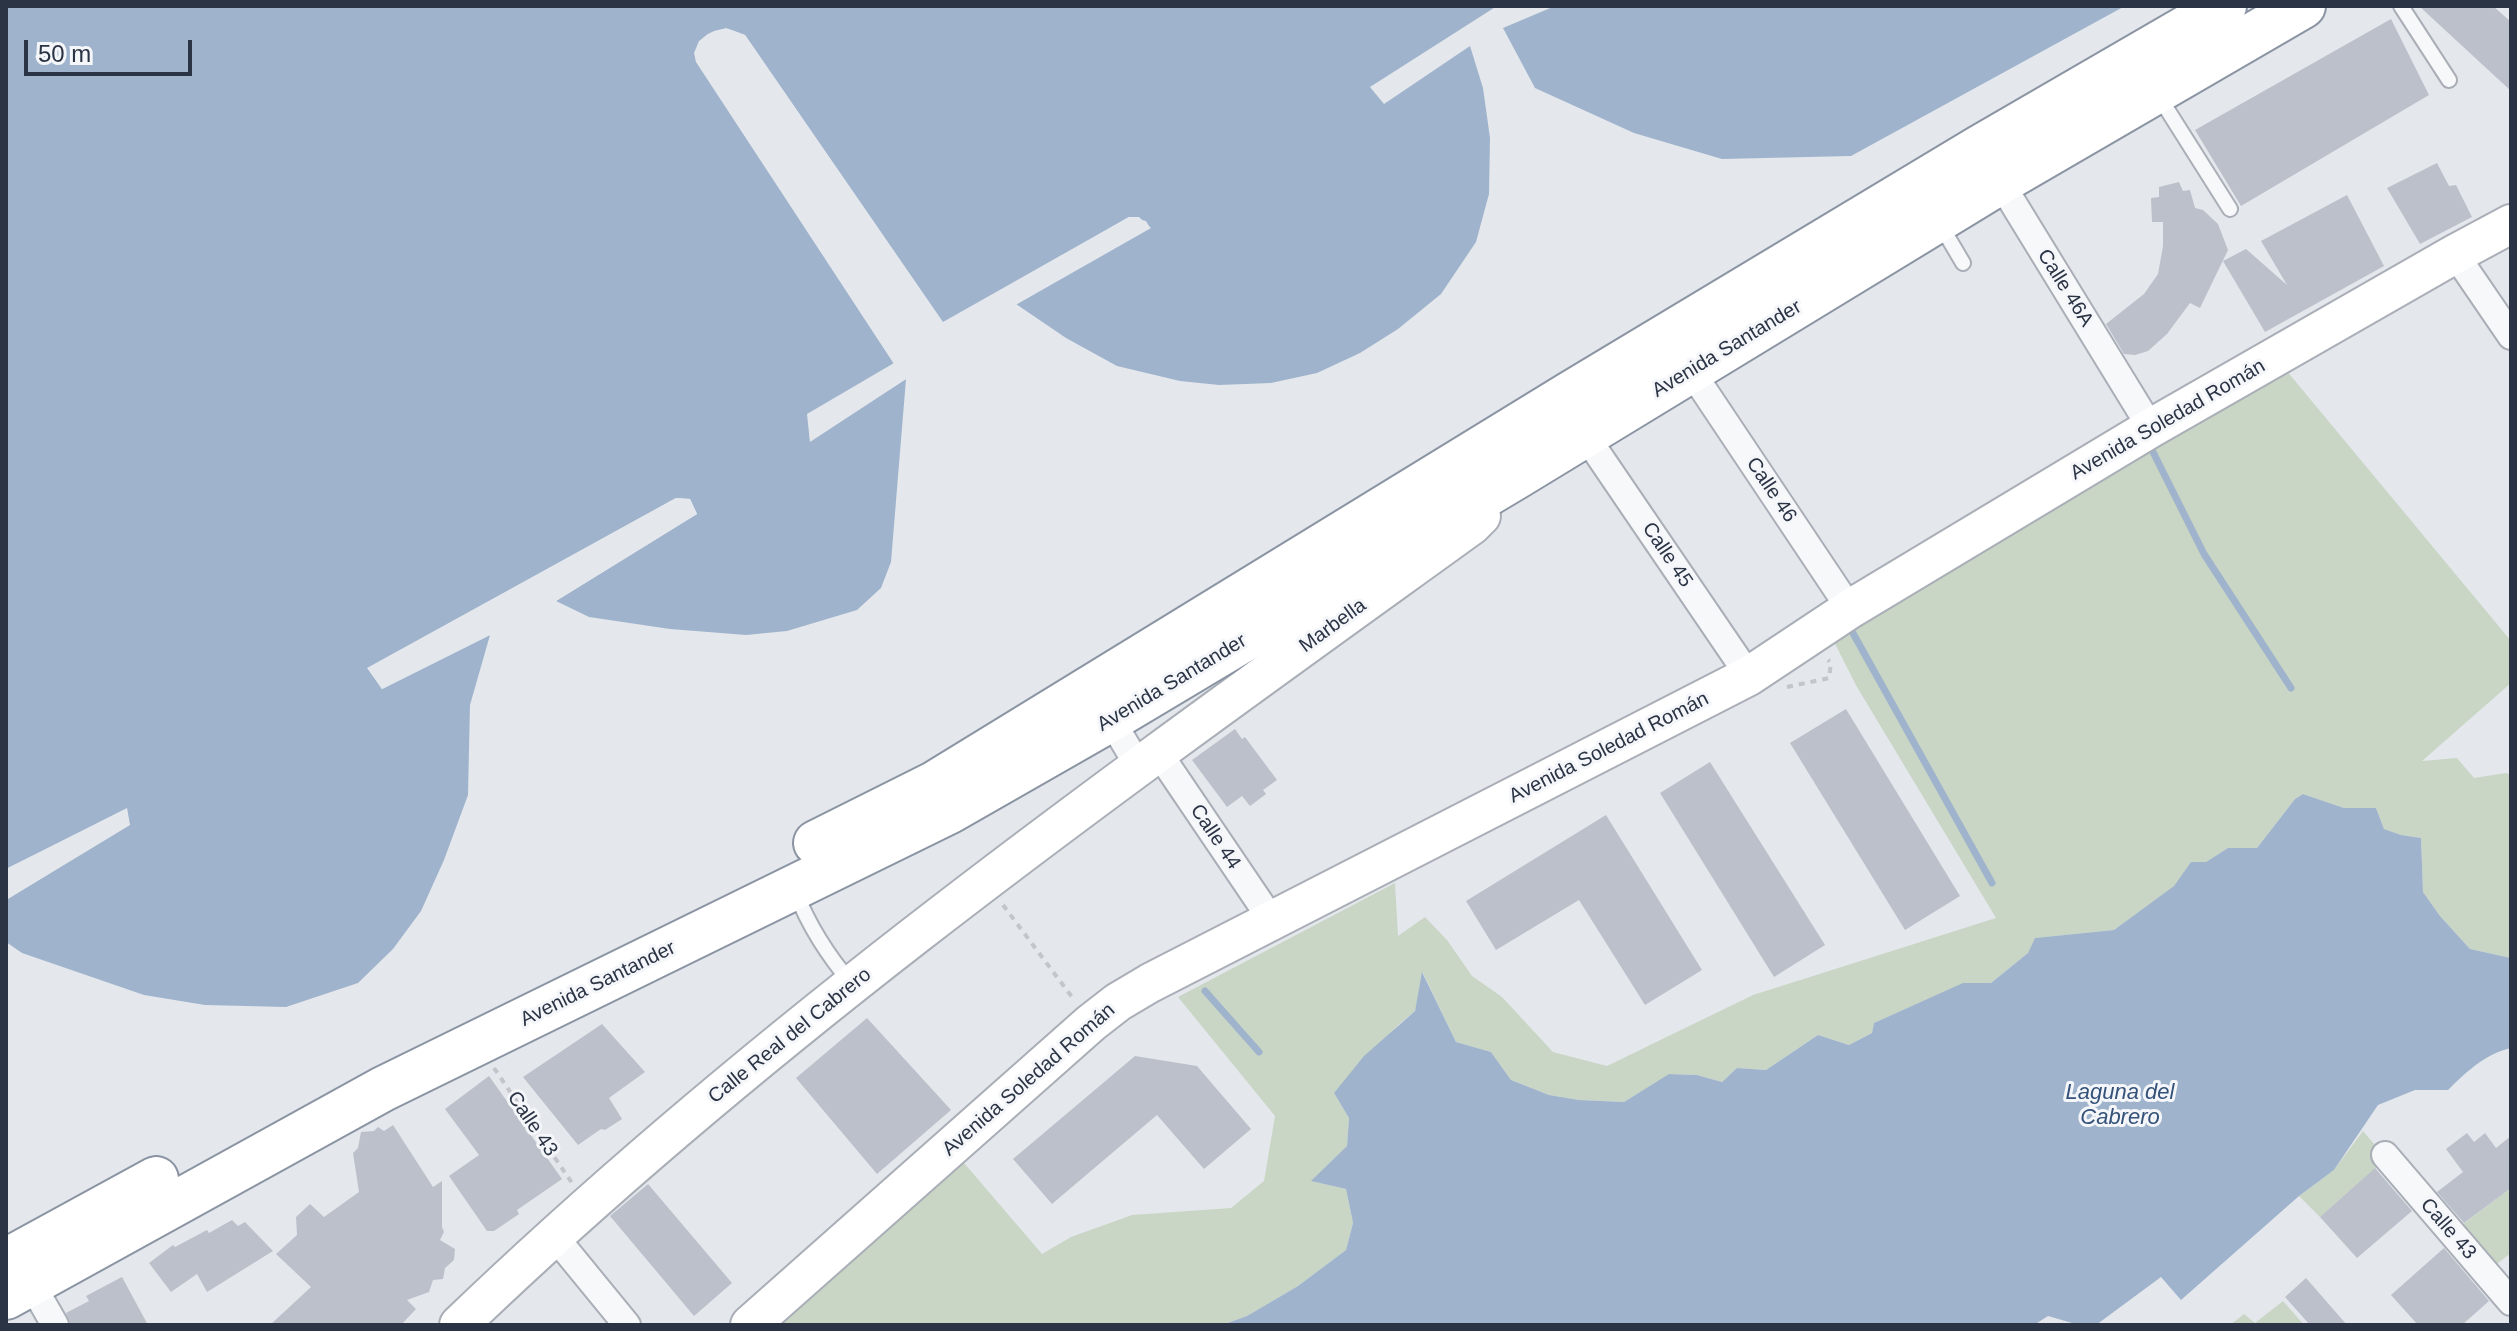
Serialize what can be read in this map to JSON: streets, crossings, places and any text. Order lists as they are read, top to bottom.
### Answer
{
  "streets": {
    "highway": ["Avenida Santander"],
    "street": [
      "Calle 46A",
      "Avenida Soledad Román",
      "Calle 46",
      "Calle 45",
      "Marbella",
      "Calle 44",
      "Calle Real del Cabrero",
      "Calle 43"
    ]
  },
  "crossings": [
    ["Calle 46A", "Avenida Santander"],
    ["Calle 46A", "Avenida Soledad Román"],
    ["Avenida Santander", "Calle 46"],
    ["Avenida Santander", "Calle 45"],
    ["Avenida Santander", "Marbella"],
    ["Avenida Santander", "Calle 44"],
    ["Avenida Santander", "Calle 43"],
    ["Avenida Soledad Román", "Calle 46"],
    ["Avenida Soledad Román", "Calle 45"],
    ["Avenida Soledad Román", "Calle 44"],
    ["Marbella", "Calle 44"],
    ["Marbella", "Calle Real del Cabrero"],
    ["Calle 44", "Calle Real del Cabrero"],
    ["Calle Real del Cabrero", "Calle 43"]
  ],
  "water": ["Laguna del Cabrero"],
  "scale_bar": "50 m"
}
